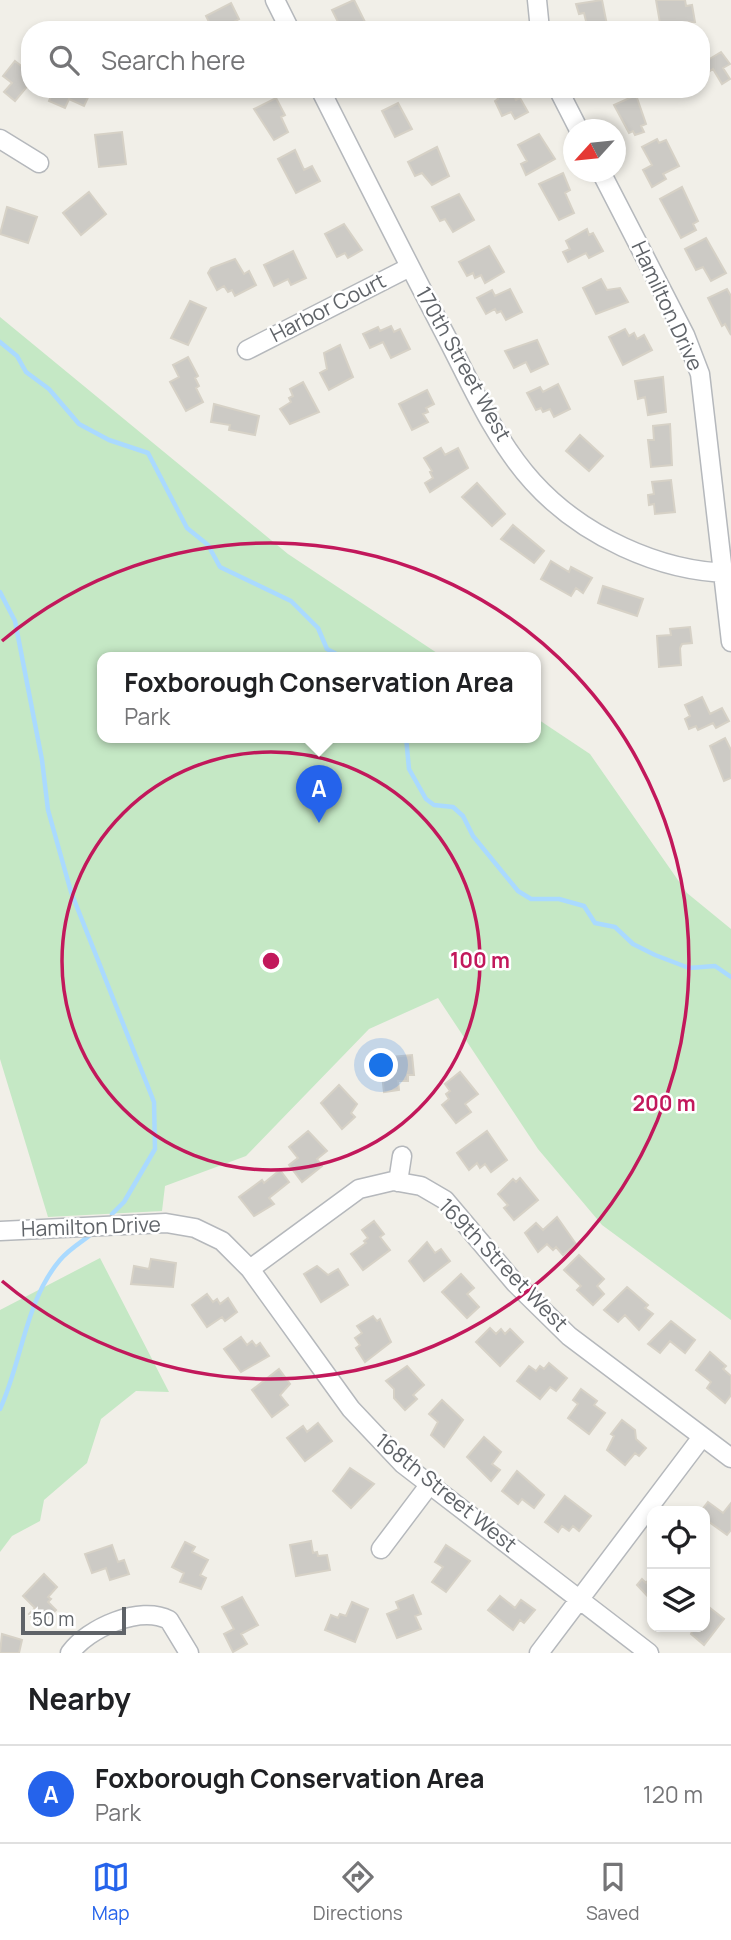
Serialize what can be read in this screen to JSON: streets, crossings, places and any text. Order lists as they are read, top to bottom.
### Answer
{
  "streets": {
    "street": [
      "Hamilton Drive",
      "Harbor Court",
      "170th Street West",
      "169th Street West",
      "168th Street West"
    ]
  },
  "crossings": [
    ["Hamilton Drive", "170th Street West"],
    ["Hamilton Drive", "169th Street West"],
    ["Hamilton Drive", "168th Street West"],
    ["Harbor Court", "170th Street West"],
    ["169th Street West", "168th Street West"]
  ],
  "scale_bar": "50 m",
  "north": "bottom left",
  "page": {
    "search": "Search here",
    "popup": ["Foxborough Conservation Area", "Park"],
    "pins": "A",
    "scale": "50 m",
    "heading": "Nearby",
    "list": [
      {
        "mark": "A",
        "name": "Foxborough Conservation Area",
        "note": "Park",
        "value": "120 m"
      }
    ],
    "nav": ["Map", "Directions", "Saved"]
  },
  "rings": ["100 m", "200 m"]
}
